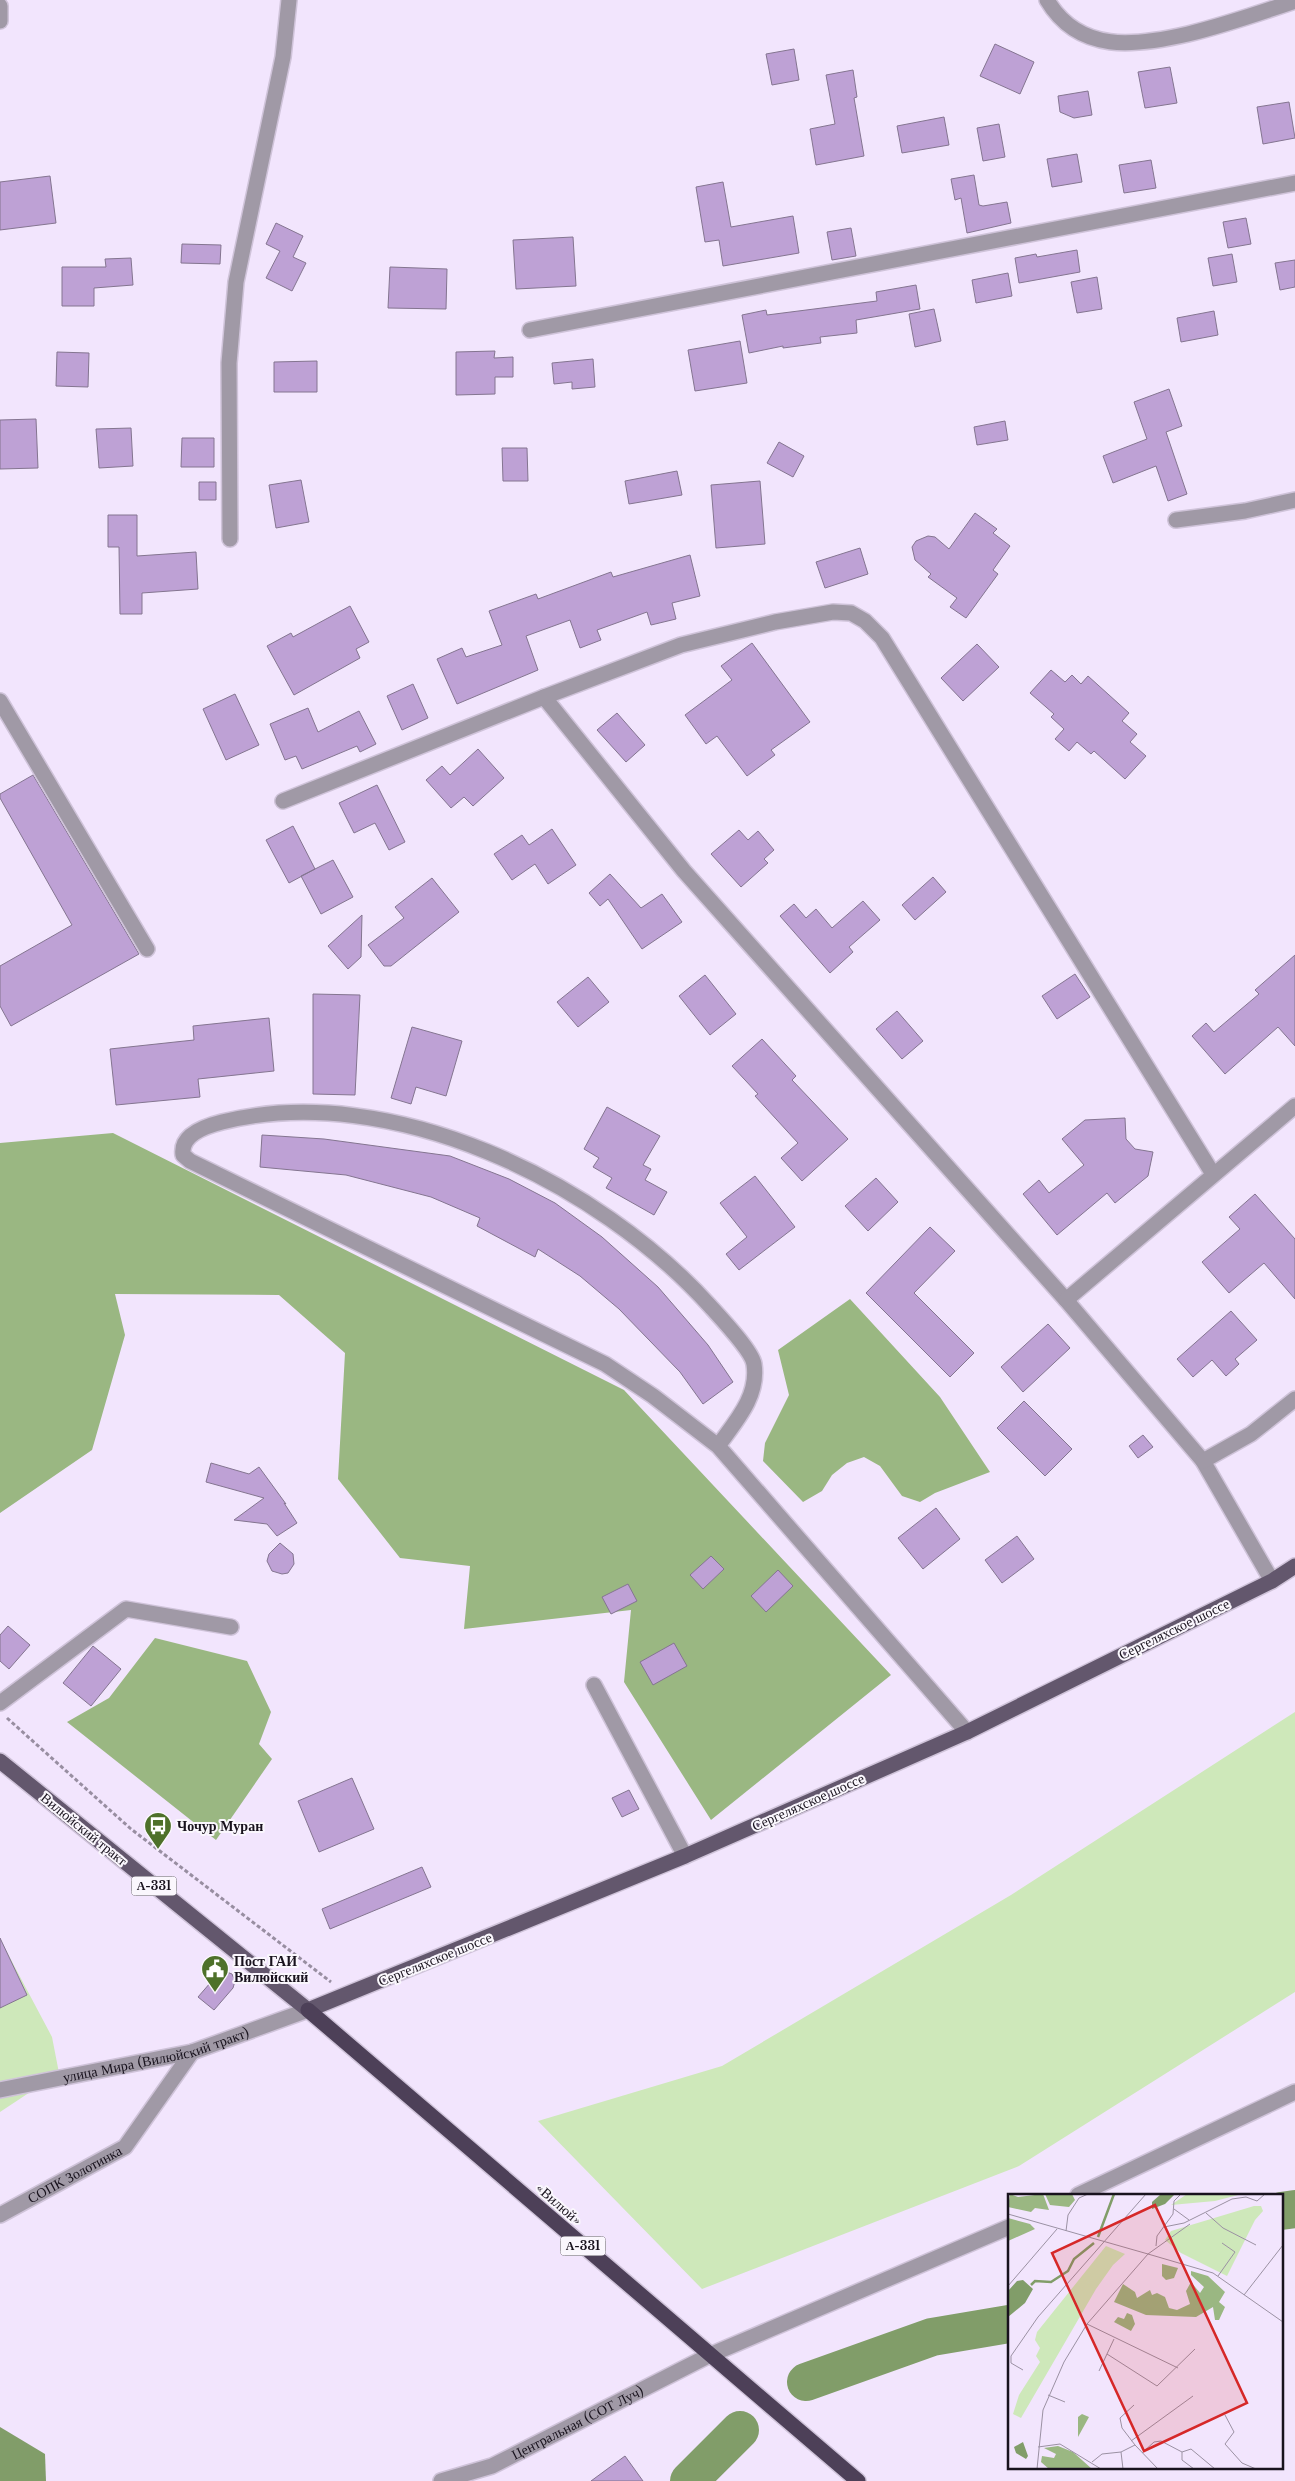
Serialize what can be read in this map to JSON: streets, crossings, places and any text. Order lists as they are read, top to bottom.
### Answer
{
  "streets": {
    "highway": ["А-331", "«Вилюй»"],
    "main road": ["Сергеляхское шоссе", "Вилюйский тракт"],
    "street": ["улица Мира (Вилюйский тракт)", "СОПК Золотинка", "Центральная (СОТ Луч)"]
  },
  "crossings": [
    ["Сергеляхское шоссе", "Вилюйский тракт"],
    ["Сергеляхское шоссе", "улица Мира (Вилюйский тракт)"],
    ["Сергеляхское шоссе", "«Вилюй»"],
    ["Вилюйский тракт", "улица Мира (Вилюйский тракт)"],
    ["Вилюйский тракт", "«Вилюй»"],
    ["улица Мира (Вилюйский тракт)", "СОПК Золотинка"],
    ["улица Мира (Вилюйский тракт)", "«Вилюй»"],
    ["«Вилюй»", "Центральная (СОТ Луч)"]
  ],
  "places": {
    "bus stop": ["Чочур Муран"],
    "public building": ["Пост ГАИ Вилюйский"]
  }
}
